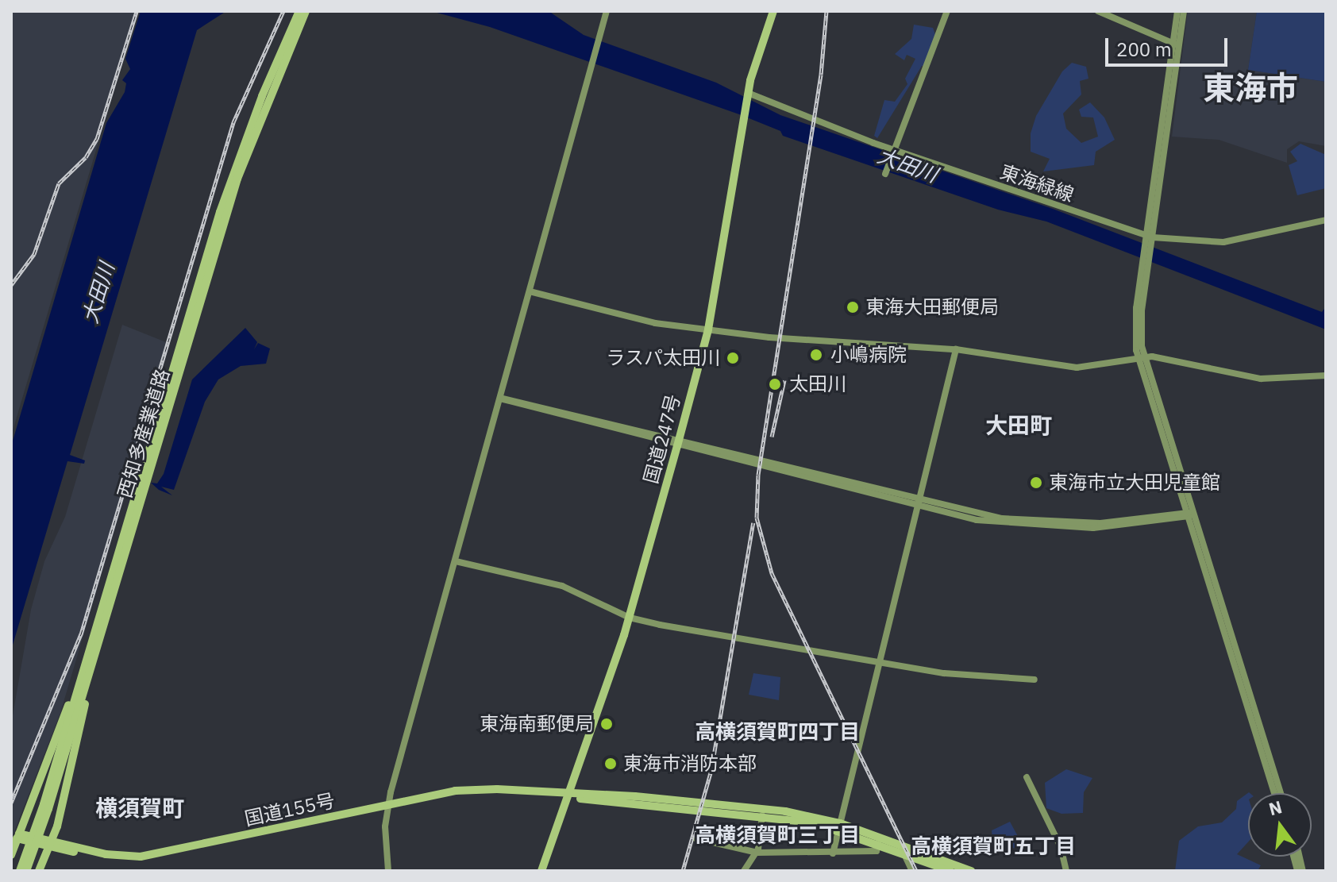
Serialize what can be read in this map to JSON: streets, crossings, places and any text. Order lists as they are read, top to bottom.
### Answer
{
  "streets": {
    "highway": ["西知多産業道路", "国道247号", "国道155号"],
    "street": ["東海緑線"]
  },
  "crossings": [
    ["東海緑線", "国道247号"],
    ["西知多産業道路", "国道155号"],
    ["国道247号", "国道155号"]
  ],
  "districts": [
    "東海市",
    "大田町",
    "高横須賀町四丁目",
    "横須賀町",
    "高横須賀町三丁目",
    "高横須賀町五丁目"
  ],
  "water": ["大田川"],
  "places": [
    "東海大田郵便局",
    "小嶋病院",
    "ラスパ太田川",
    "太田川",
    "東海市立大田児童館",
    "東海南郵便局",
    "東海市消防本部"
  ],
  "scale_bar": "200 m",
  "north": "top"
}
